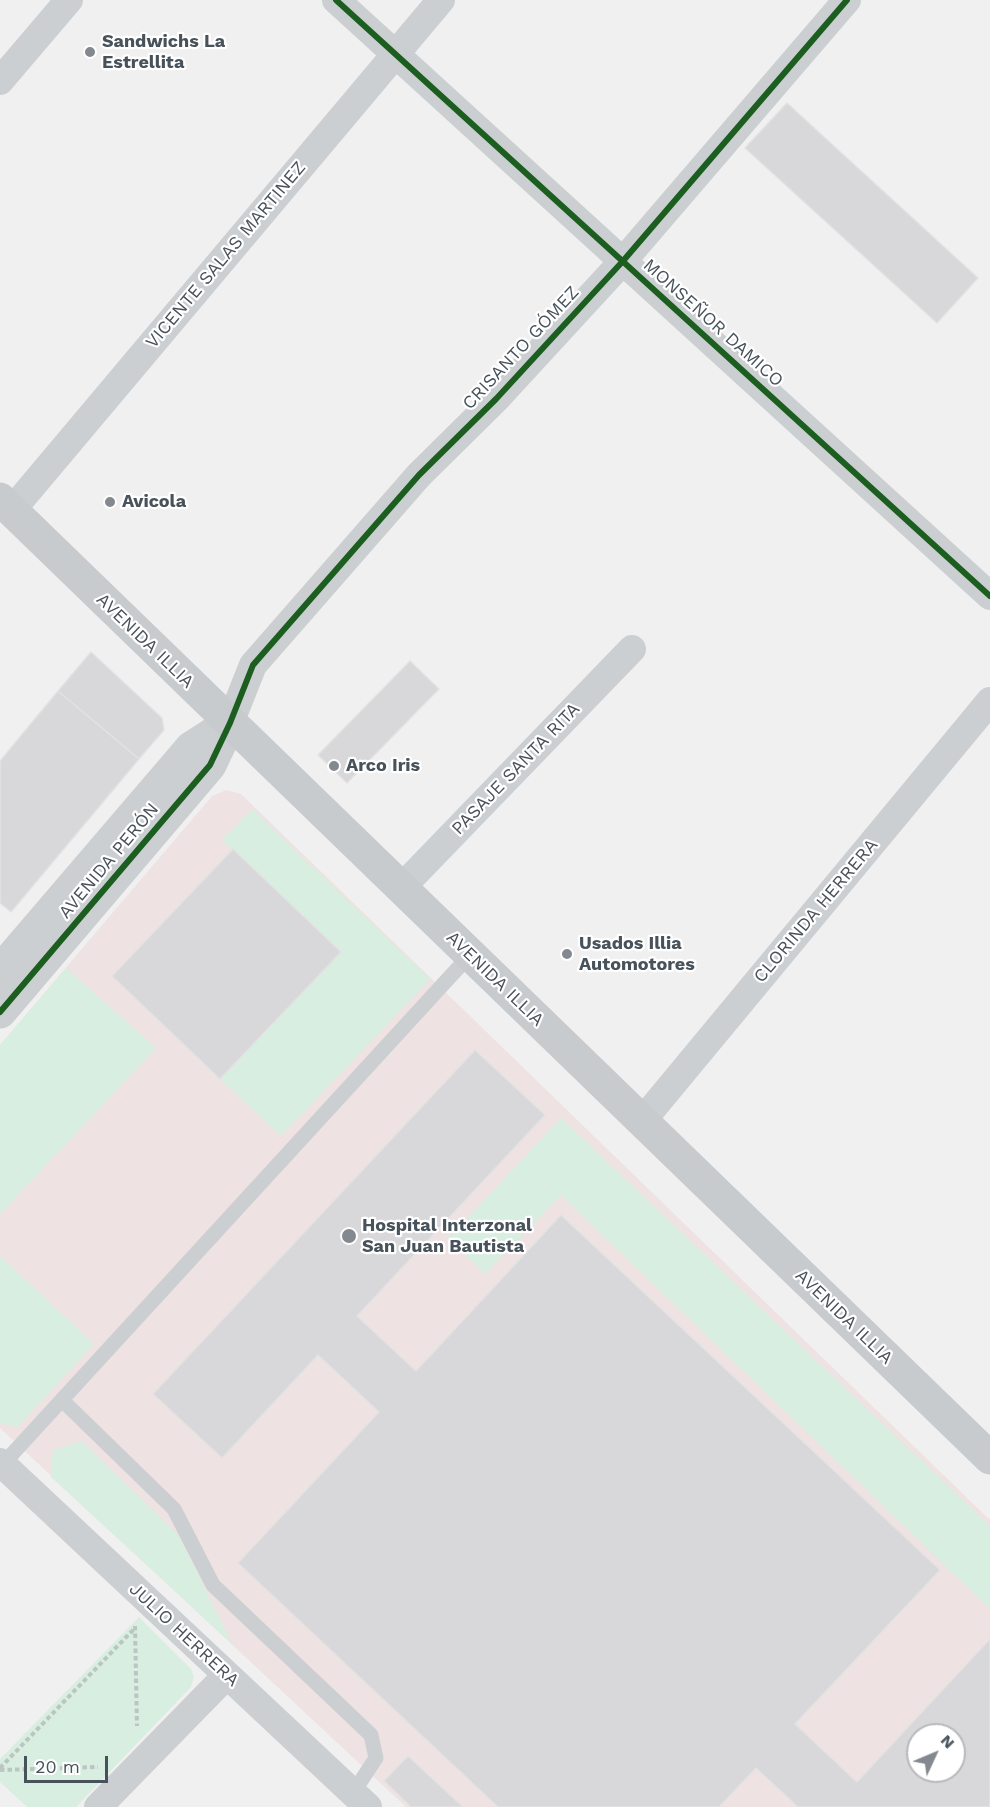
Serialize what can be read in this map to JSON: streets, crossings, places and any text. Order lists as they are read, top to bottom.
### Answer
{
  "streets": {
    "main road": ["AVENIDA ILLIA"],
    "street": [
      "VICENTE SALAS MARTINEZ",
      "MONSEÑOR DAMICO",
      "CRISANTO GÓMEZ",
      "PASAJE SANTA RITA",
      "AVENIDA PERÓN",
      "CLORINDA HERRERA",
      "JULIO HERRERA"
    ]
  },
  "crossings": [
    ["VICENTE SALAS MARTINEZ", "MONSEÑOR DAMICO"],
    ["VICENTE SALAS MARTINEZ", "AVENIDA ILLIA"],
    ["MONSEÑOR DAMICO", "CRISANTO GÓMEZ"],
    ["CRISANTO GÓMEZ", "AVENIDA ILLIA"],
    ["CRISANTO GÓMEZ", "AVENIDA PERÓN"],
    ["AVENIDA ILLIA", "PASAJE SANTA RITA"],
    ["AVENIDA ILLIA", "AVENIDA PERÓN"],
    ["AVENIDA ILLIA", "CLORINDA HERRERA"]
  ],
  "places": [
    "Sandwichs La Estrellita",
    "Avicola",
    "Arco Iris",
    "Usados Illia Automotores",
    "Hospital Interzonal San Juan Bautista"
  ],
  "scale_bar": "20 m",
  "north": "top right"
}
